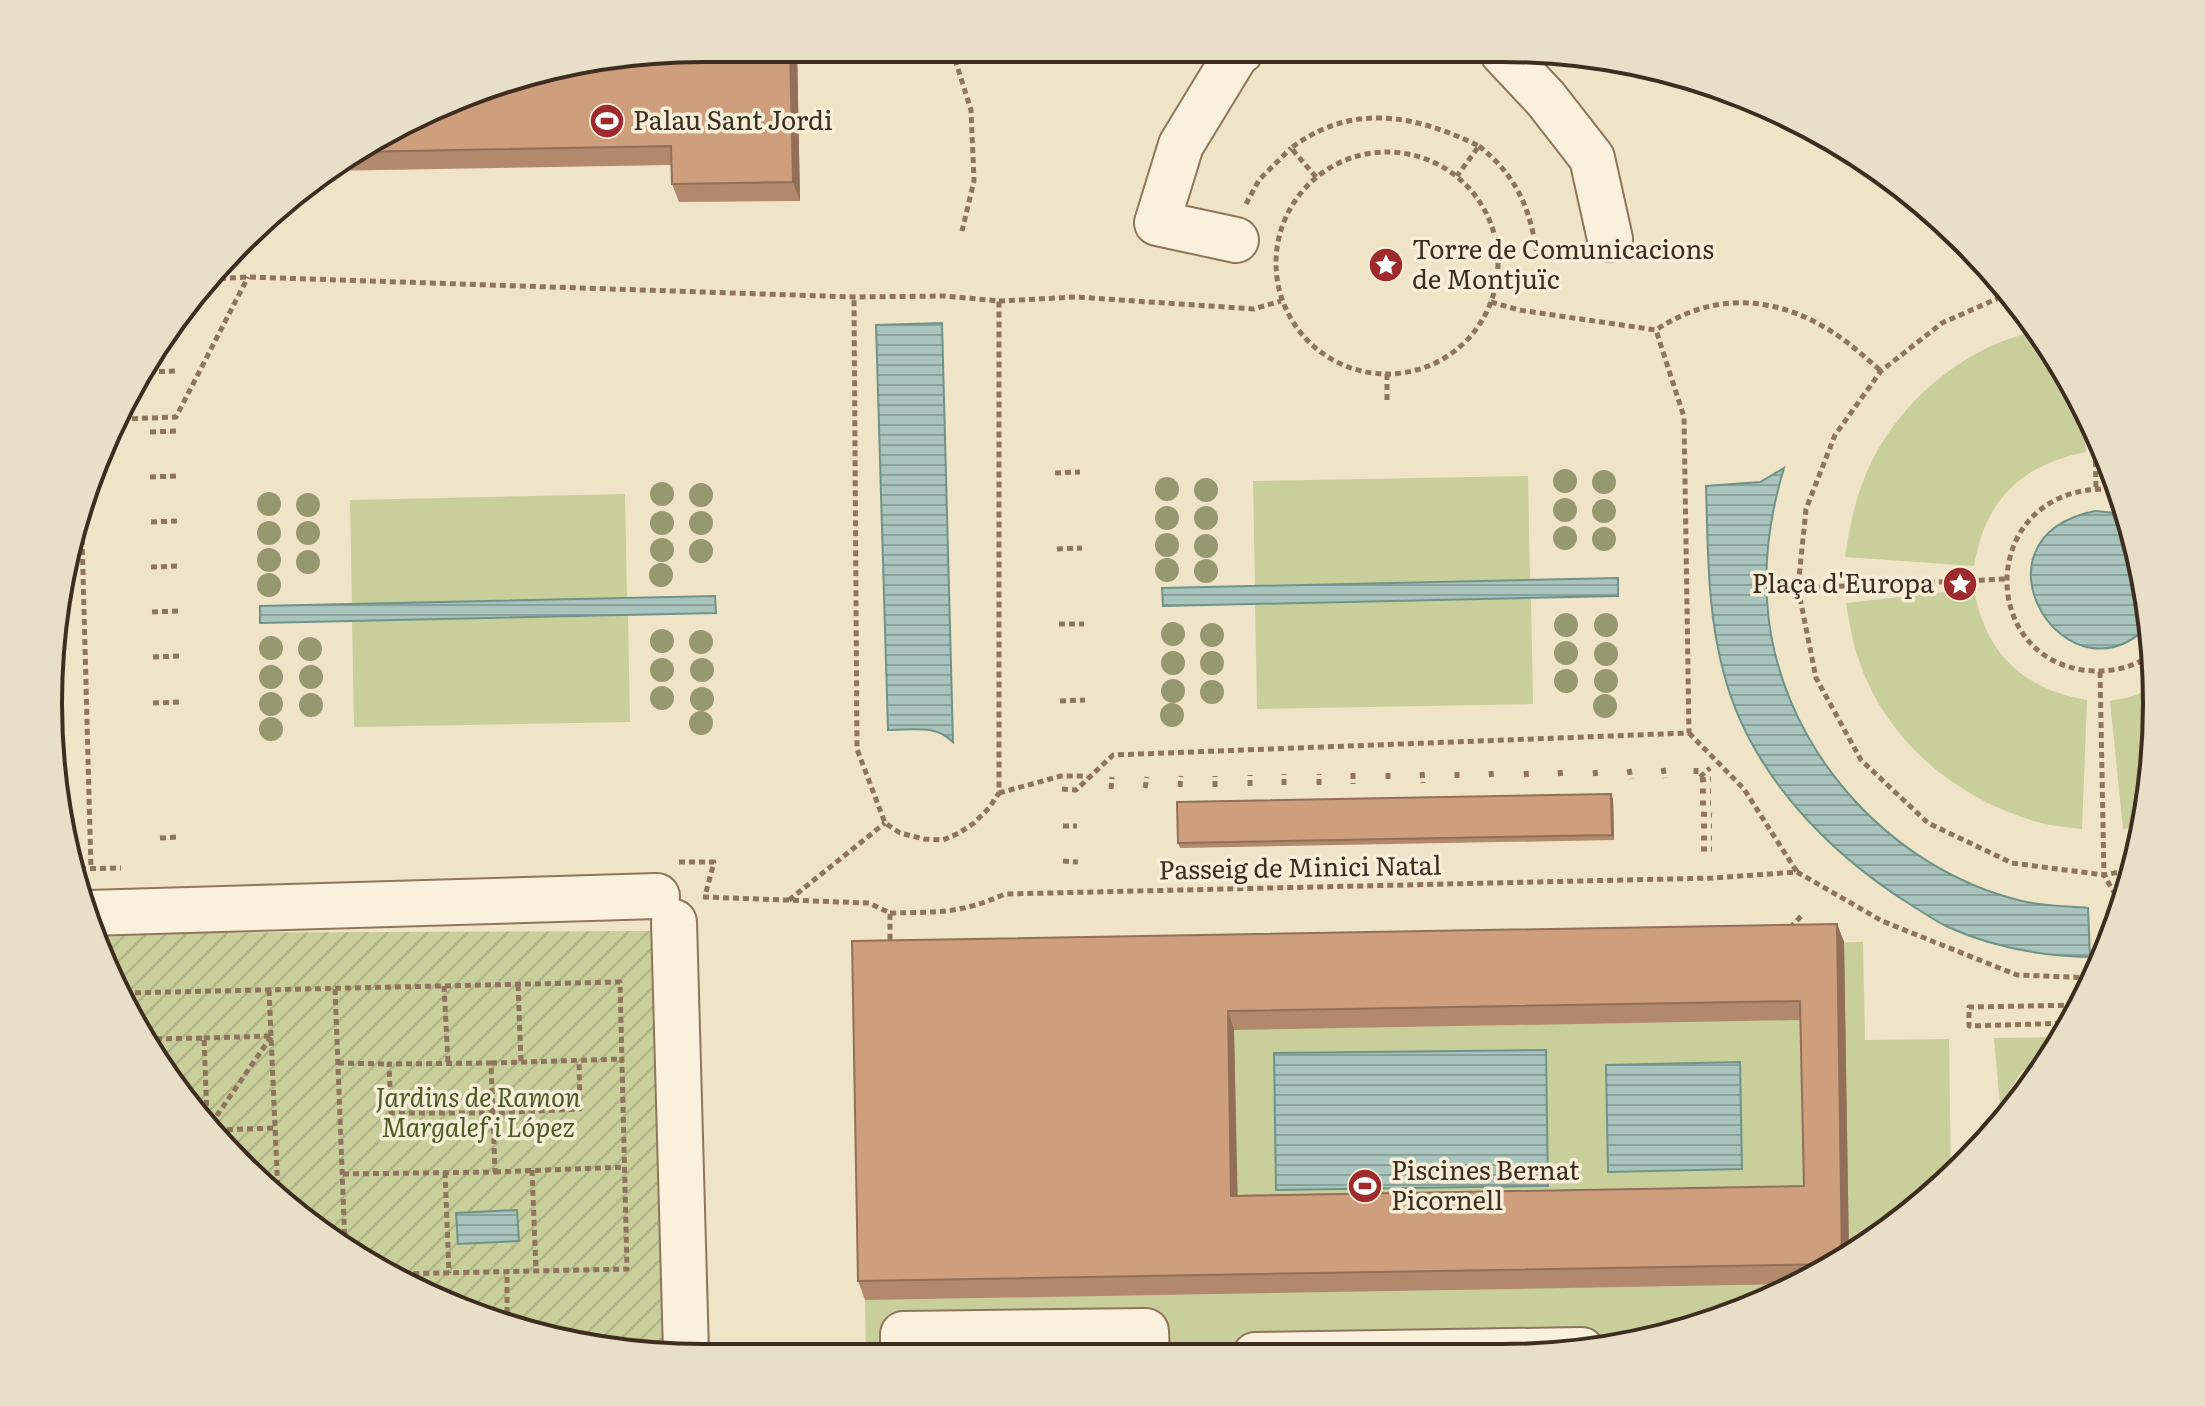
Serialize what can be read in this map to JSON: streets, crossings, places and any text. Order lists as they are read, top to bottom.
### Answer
{
  "streets": {
    "path": ["Passeig de Minici Natal"]
  },
  "parks": ["Jardins de Ramon Margalef i López"],
  "places": {
    "sports": ["Palau Sant Jordi", "Piscines Bernat Picornell"],
    "place": ["Torre de Comunicacions de Montjuïc", "Plaça d'Europa"]
  }
}
